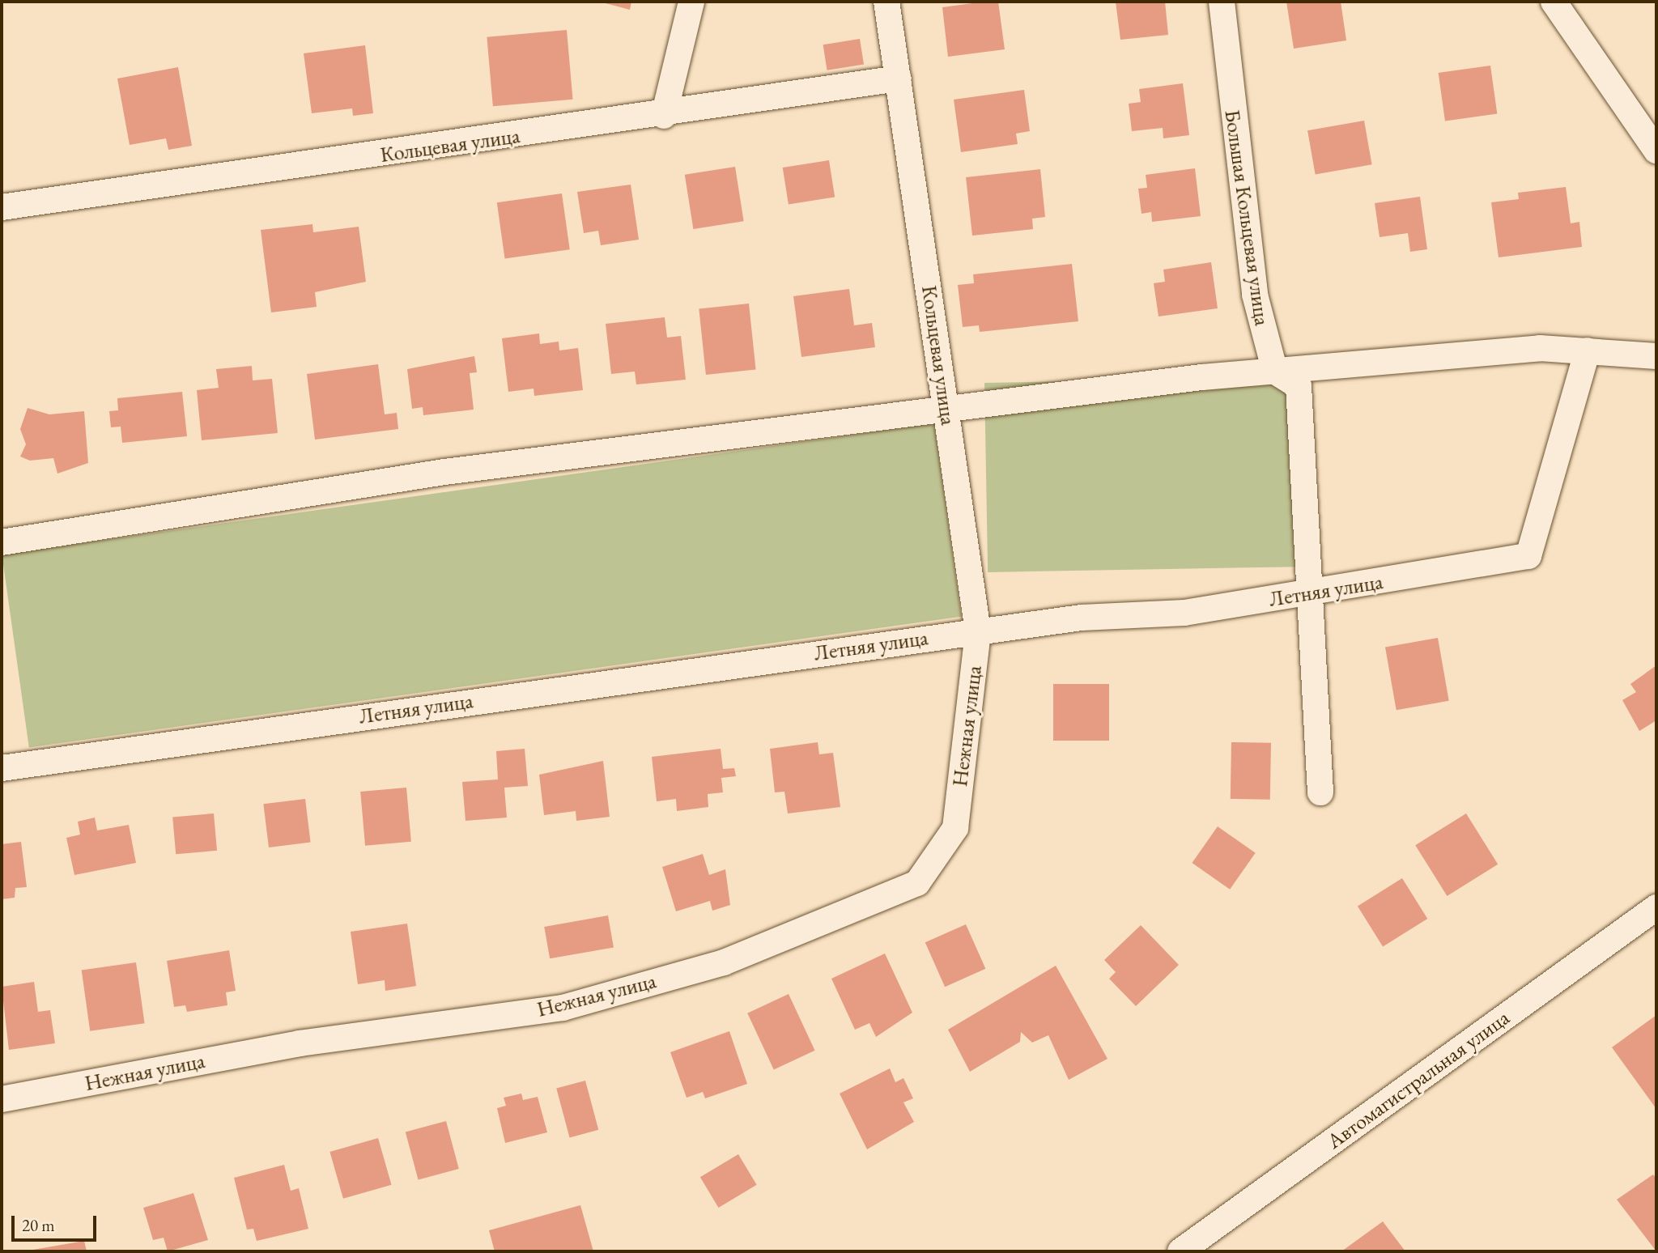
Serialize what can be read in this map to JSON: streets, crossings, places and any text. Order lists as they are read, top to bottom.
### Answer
{
  "streets": {
    "street": [
      "Кольцевая улица",
      "Большая Кольцевая улица",
      "Летняя улица",
      "Нежная улица",
      "Автомагистральная улица"
    ]
  },
  "crossings": [
    ["Кольцевая улица", "Летняя улица"],
    ["Кольцевая улица", "Нежная улица"],
    ["Летняя улица", "Нежная улица"]
  ],
  "scale_bar": "20 m"
}
